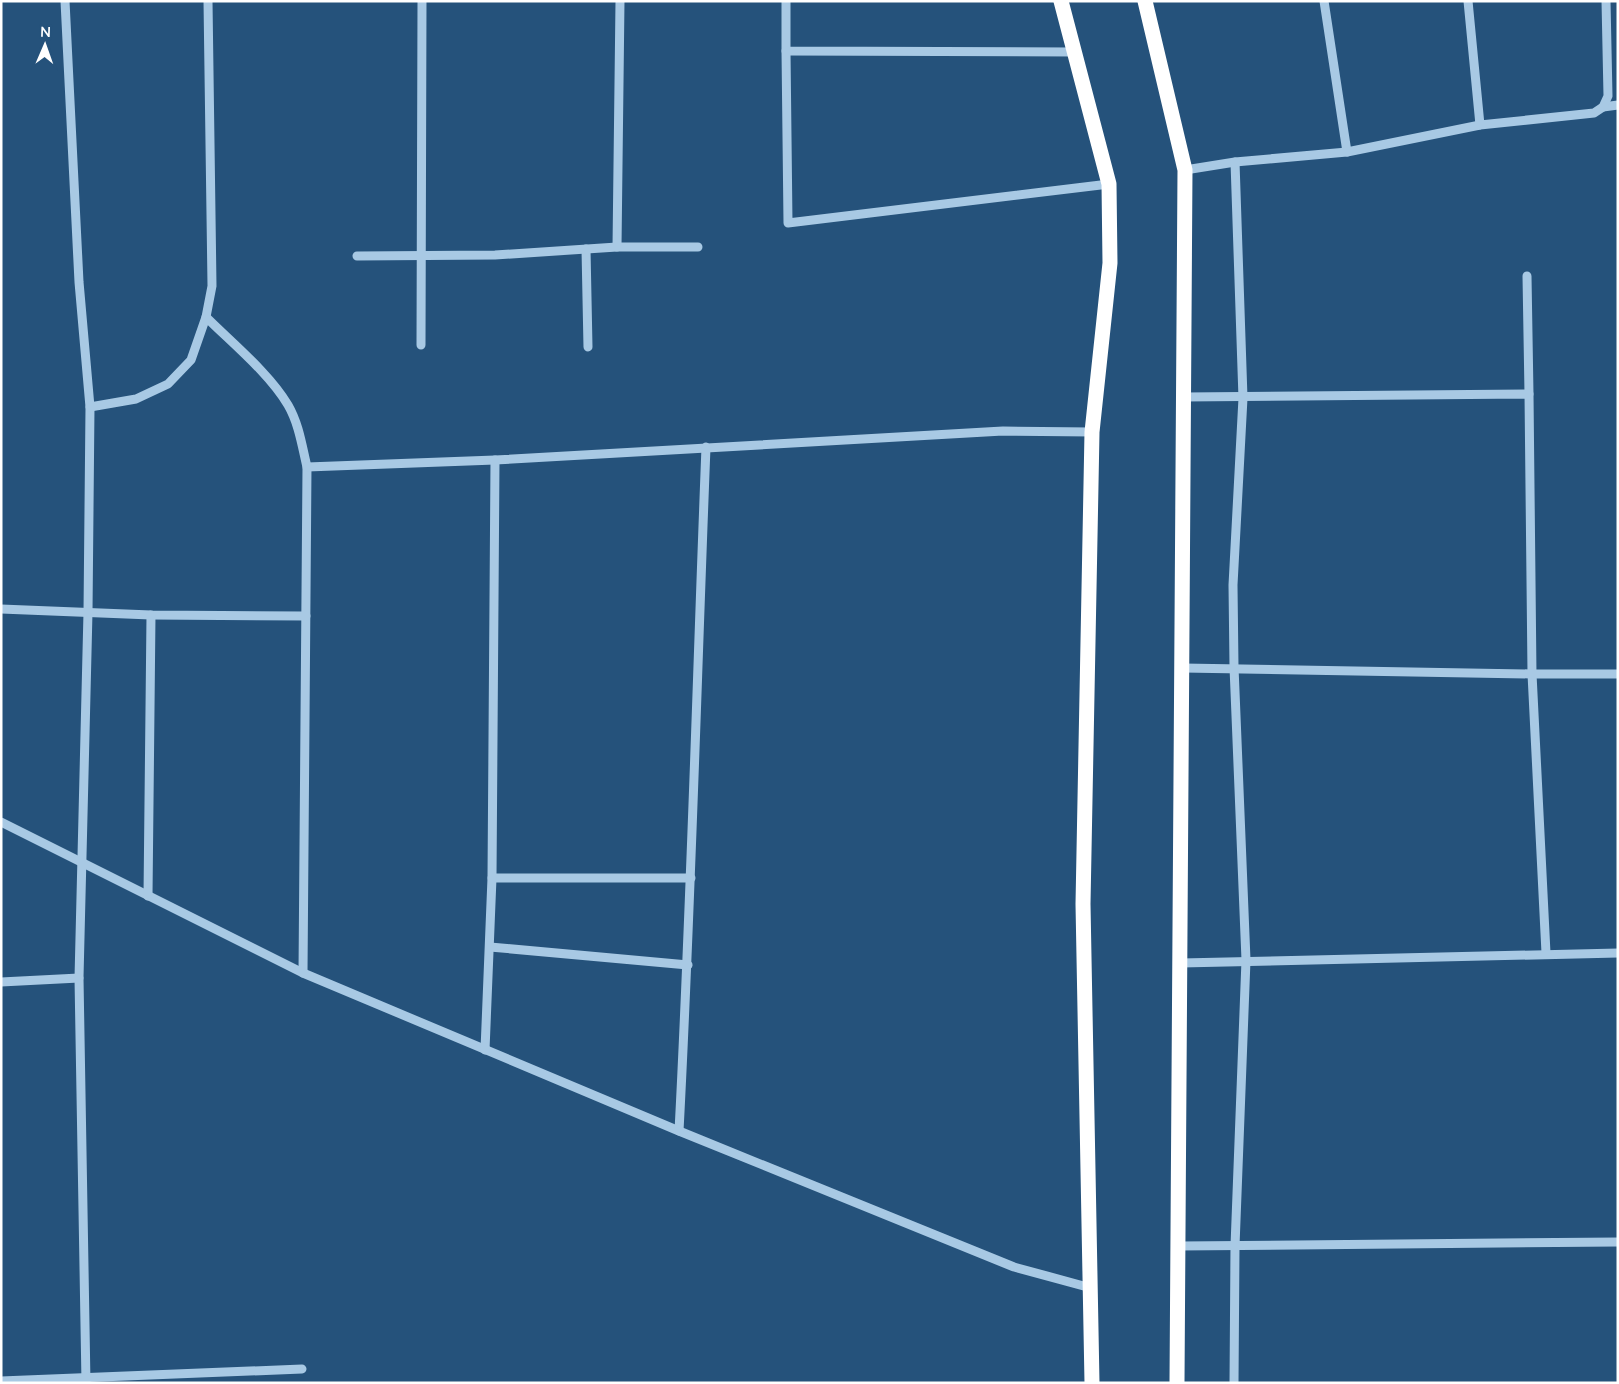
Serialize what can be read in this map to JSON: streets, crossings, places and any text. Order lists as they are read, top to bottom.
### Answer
{
  "north": "top"
}
